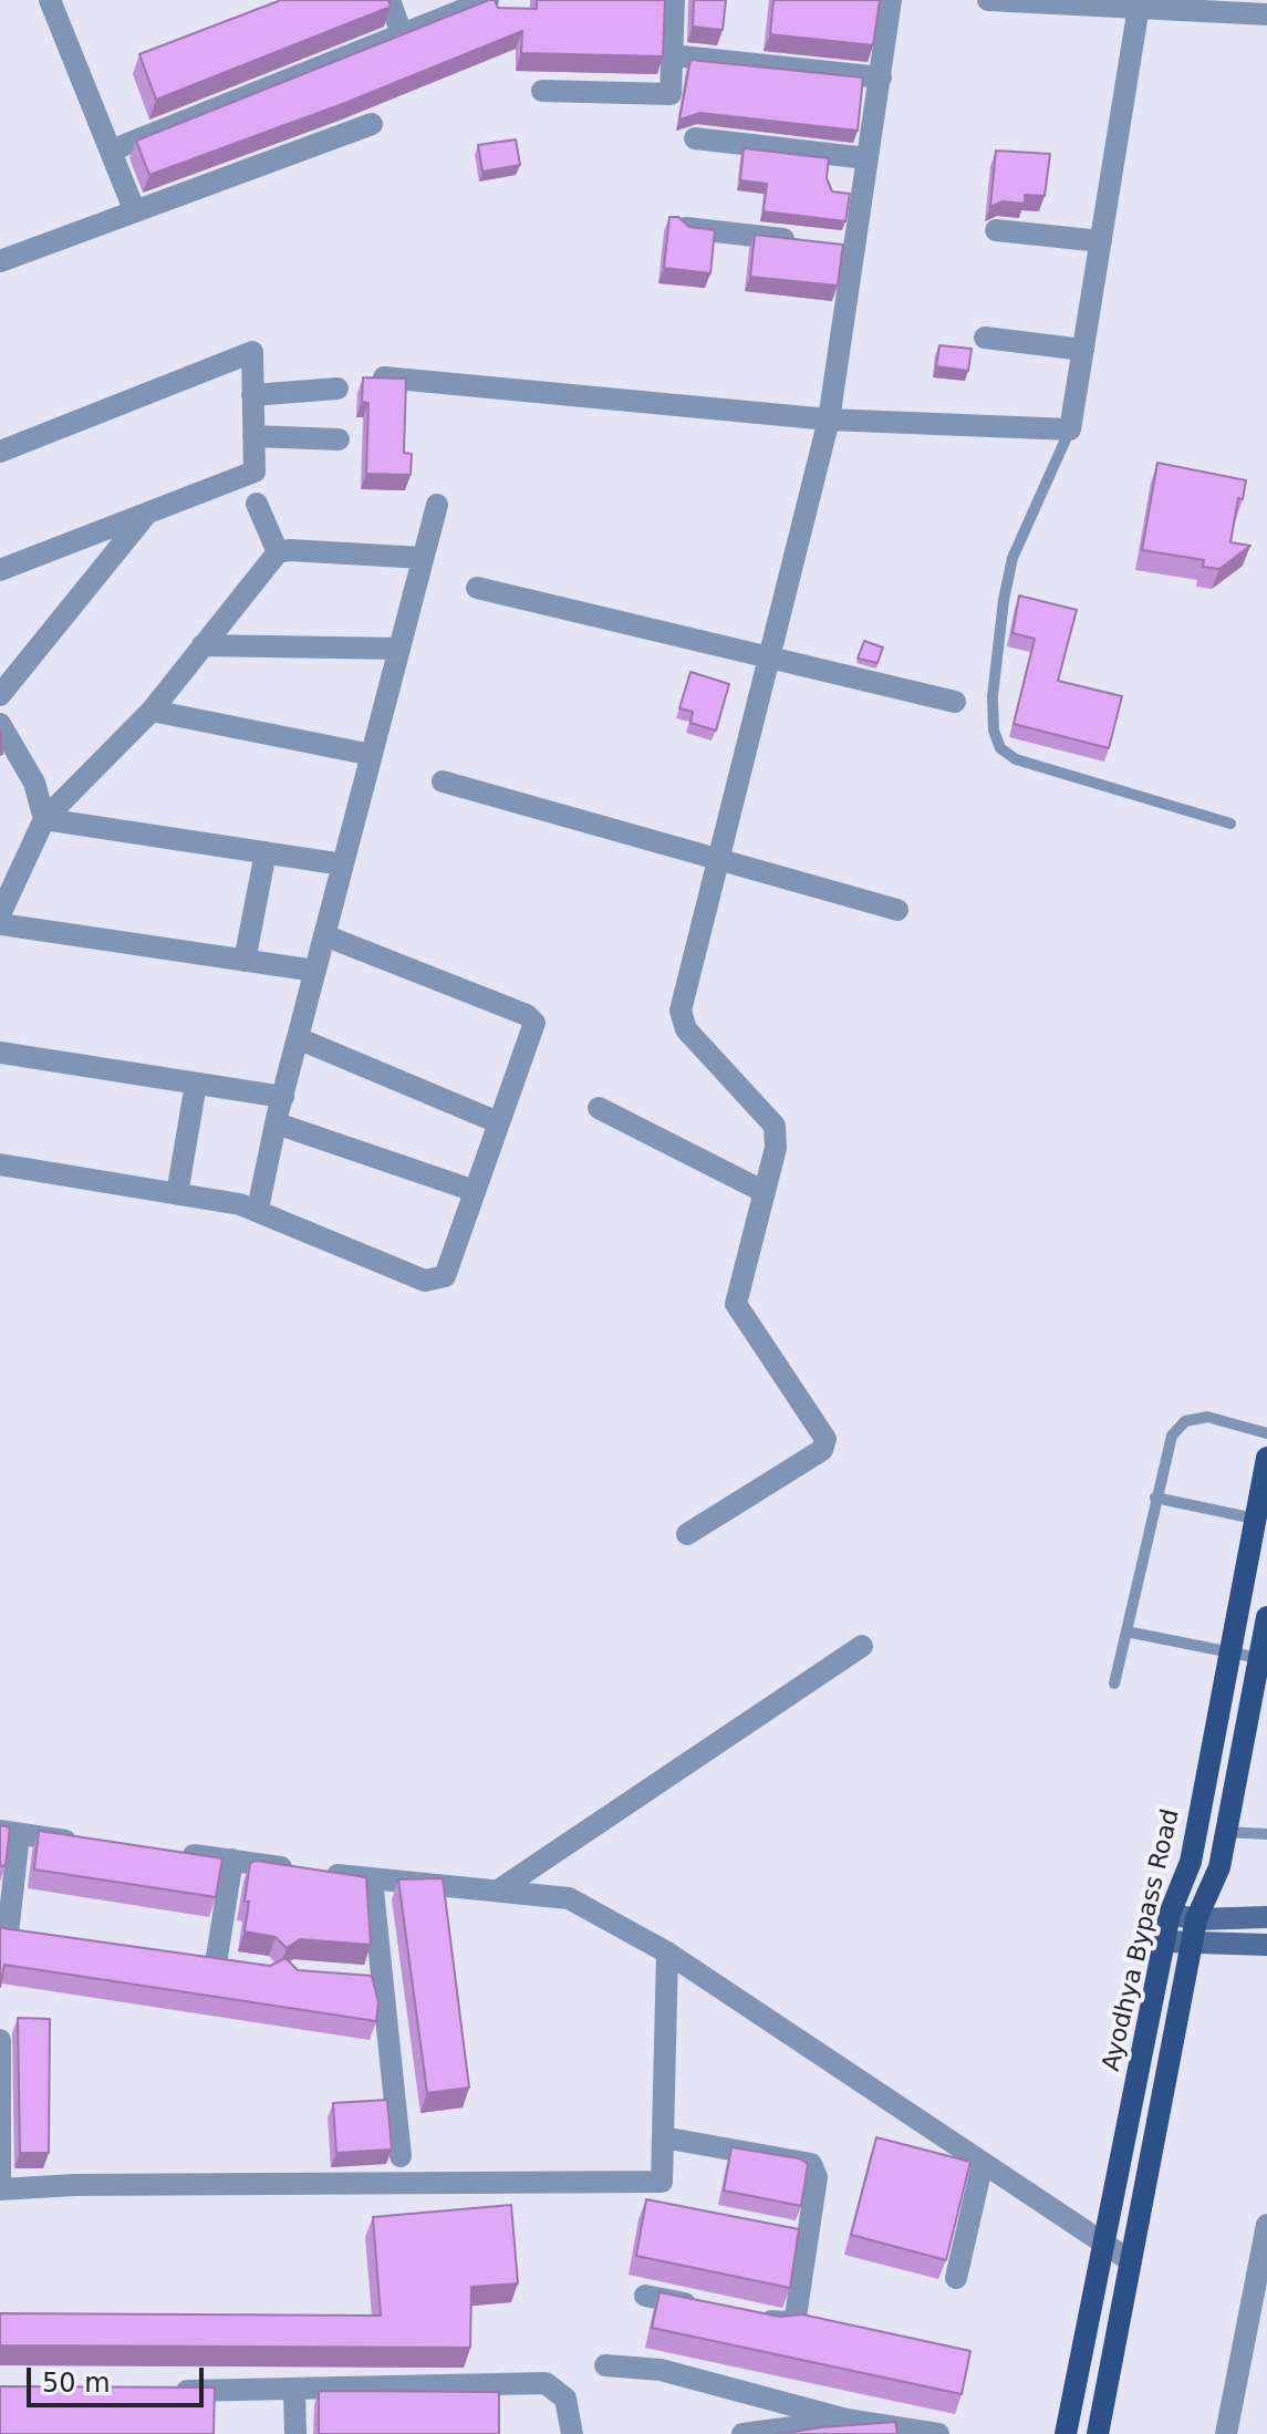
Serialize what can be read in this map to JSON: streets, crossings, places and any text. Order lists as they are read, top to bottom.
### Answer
{
  "streets": {
    "main road": ["Ayodhya Bypass Road"]
  },
  "scale_bar": "50 m"
}
